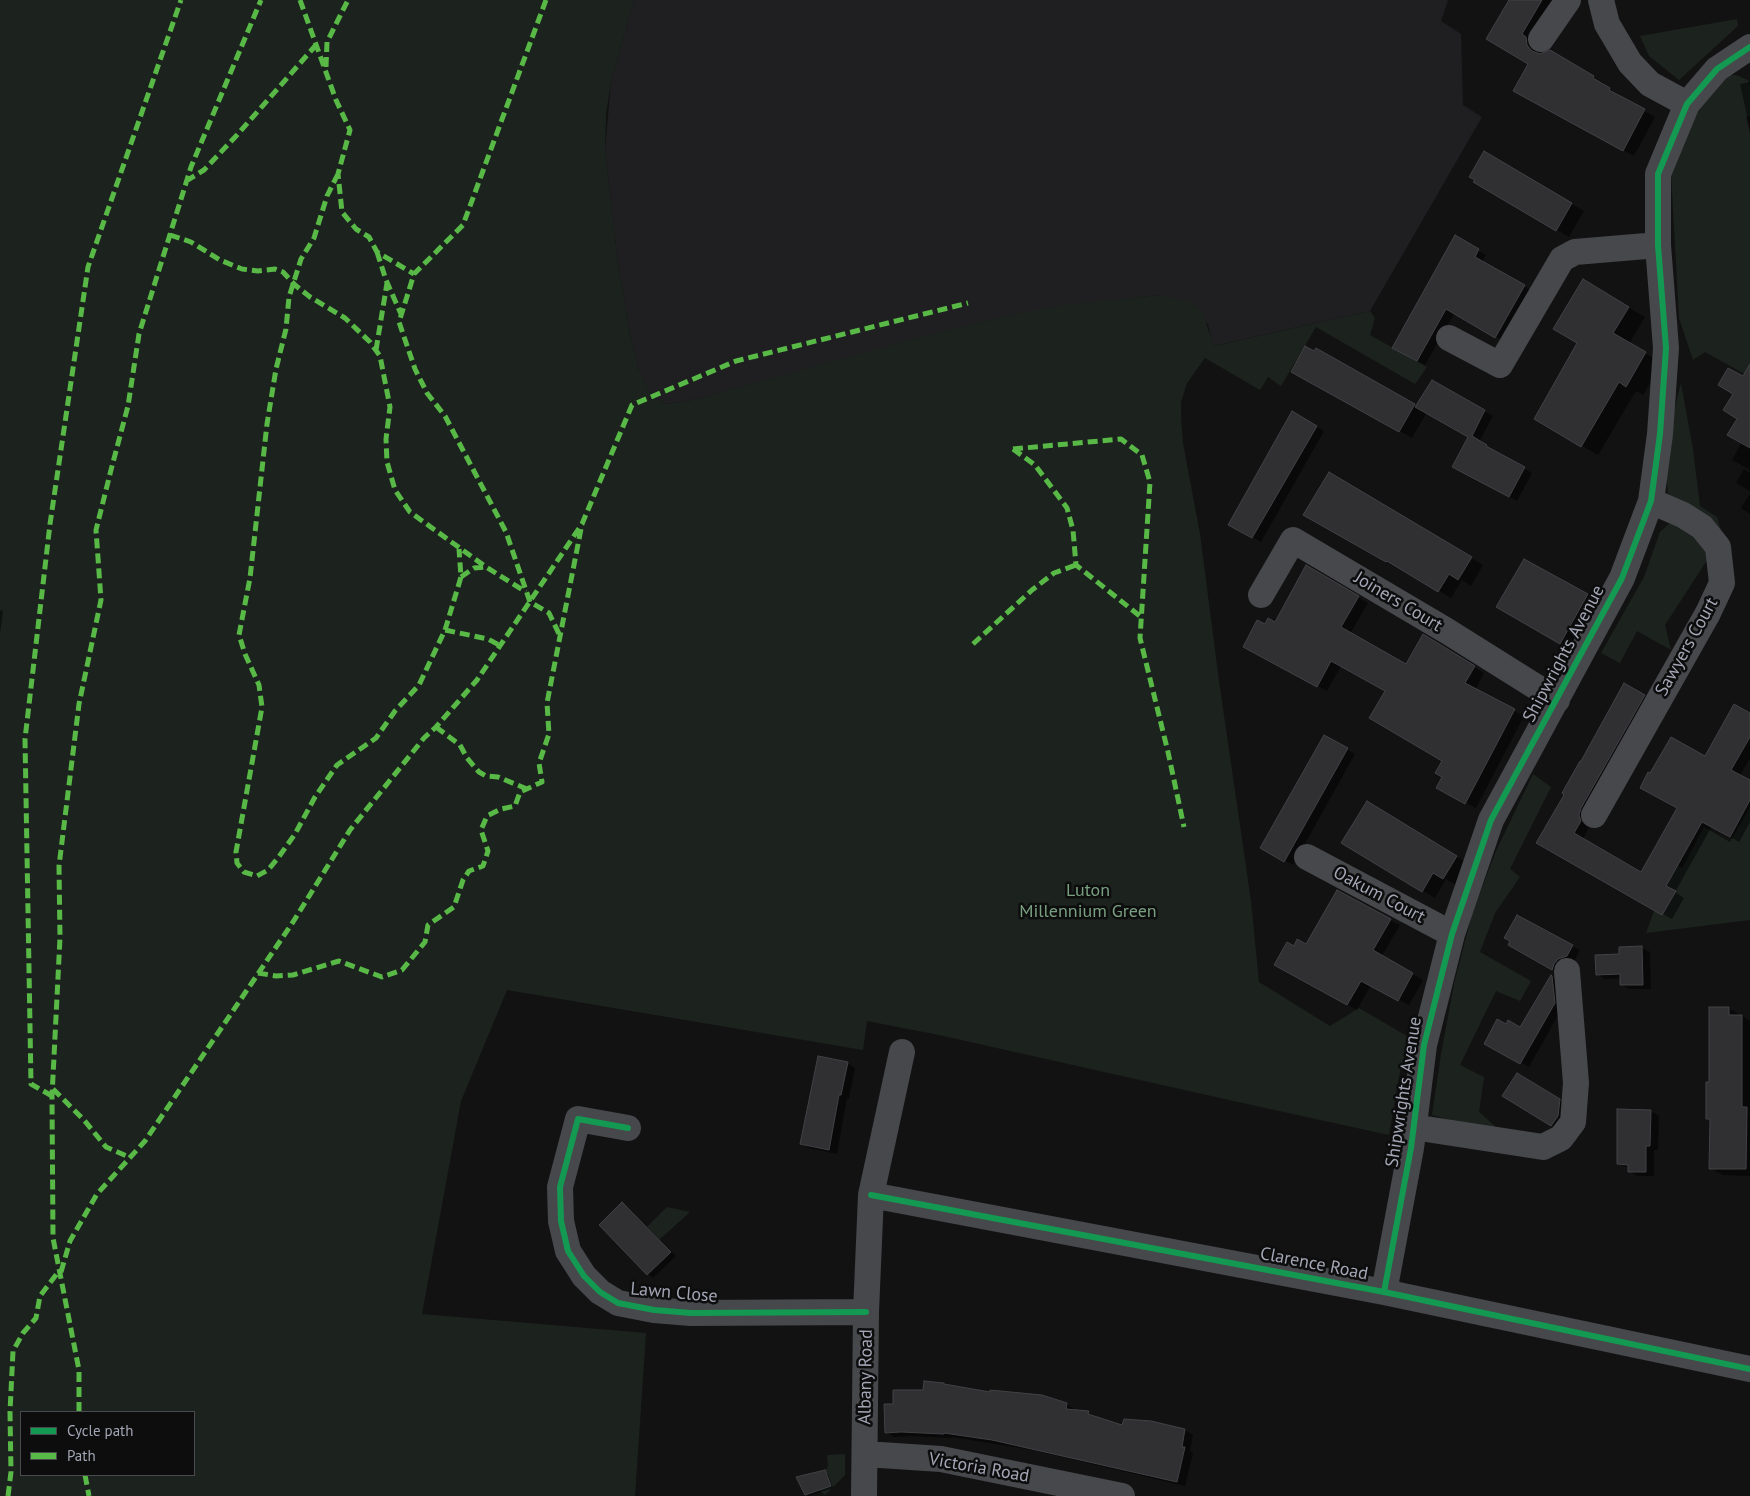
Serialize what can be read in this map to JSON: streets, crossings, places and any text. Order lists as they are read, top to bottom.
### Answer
{
  "streets": {
    "street": [
      "Joiners Court",
      "Sawyers Court",
      "Shipwrights Avenue",
      "Oakum Court",
      "Clarence Road",
      "Lawn Close",
      "Albany Road",
      "Victoria Road"
    ]
  },
  "crossings": [
    ["Joiners Court", "Shipwrights Avenue"],
    ["Sawyers Court", "Shipwrights Avenue"],
    ["Shipwrights Avenue", "Oakum Court"],
    ["Shipwrights Avenue", "Clarence Road"],
    ["Clarence Road", "Albany Road"],
    ["Lawn Close", "Albany Road"],
    ["Albany Road", "Victoria Road"]
  ],
  "parks": ["Luton Millennium Green"],
  "legend": ["Cycle path", "Path"]
}
